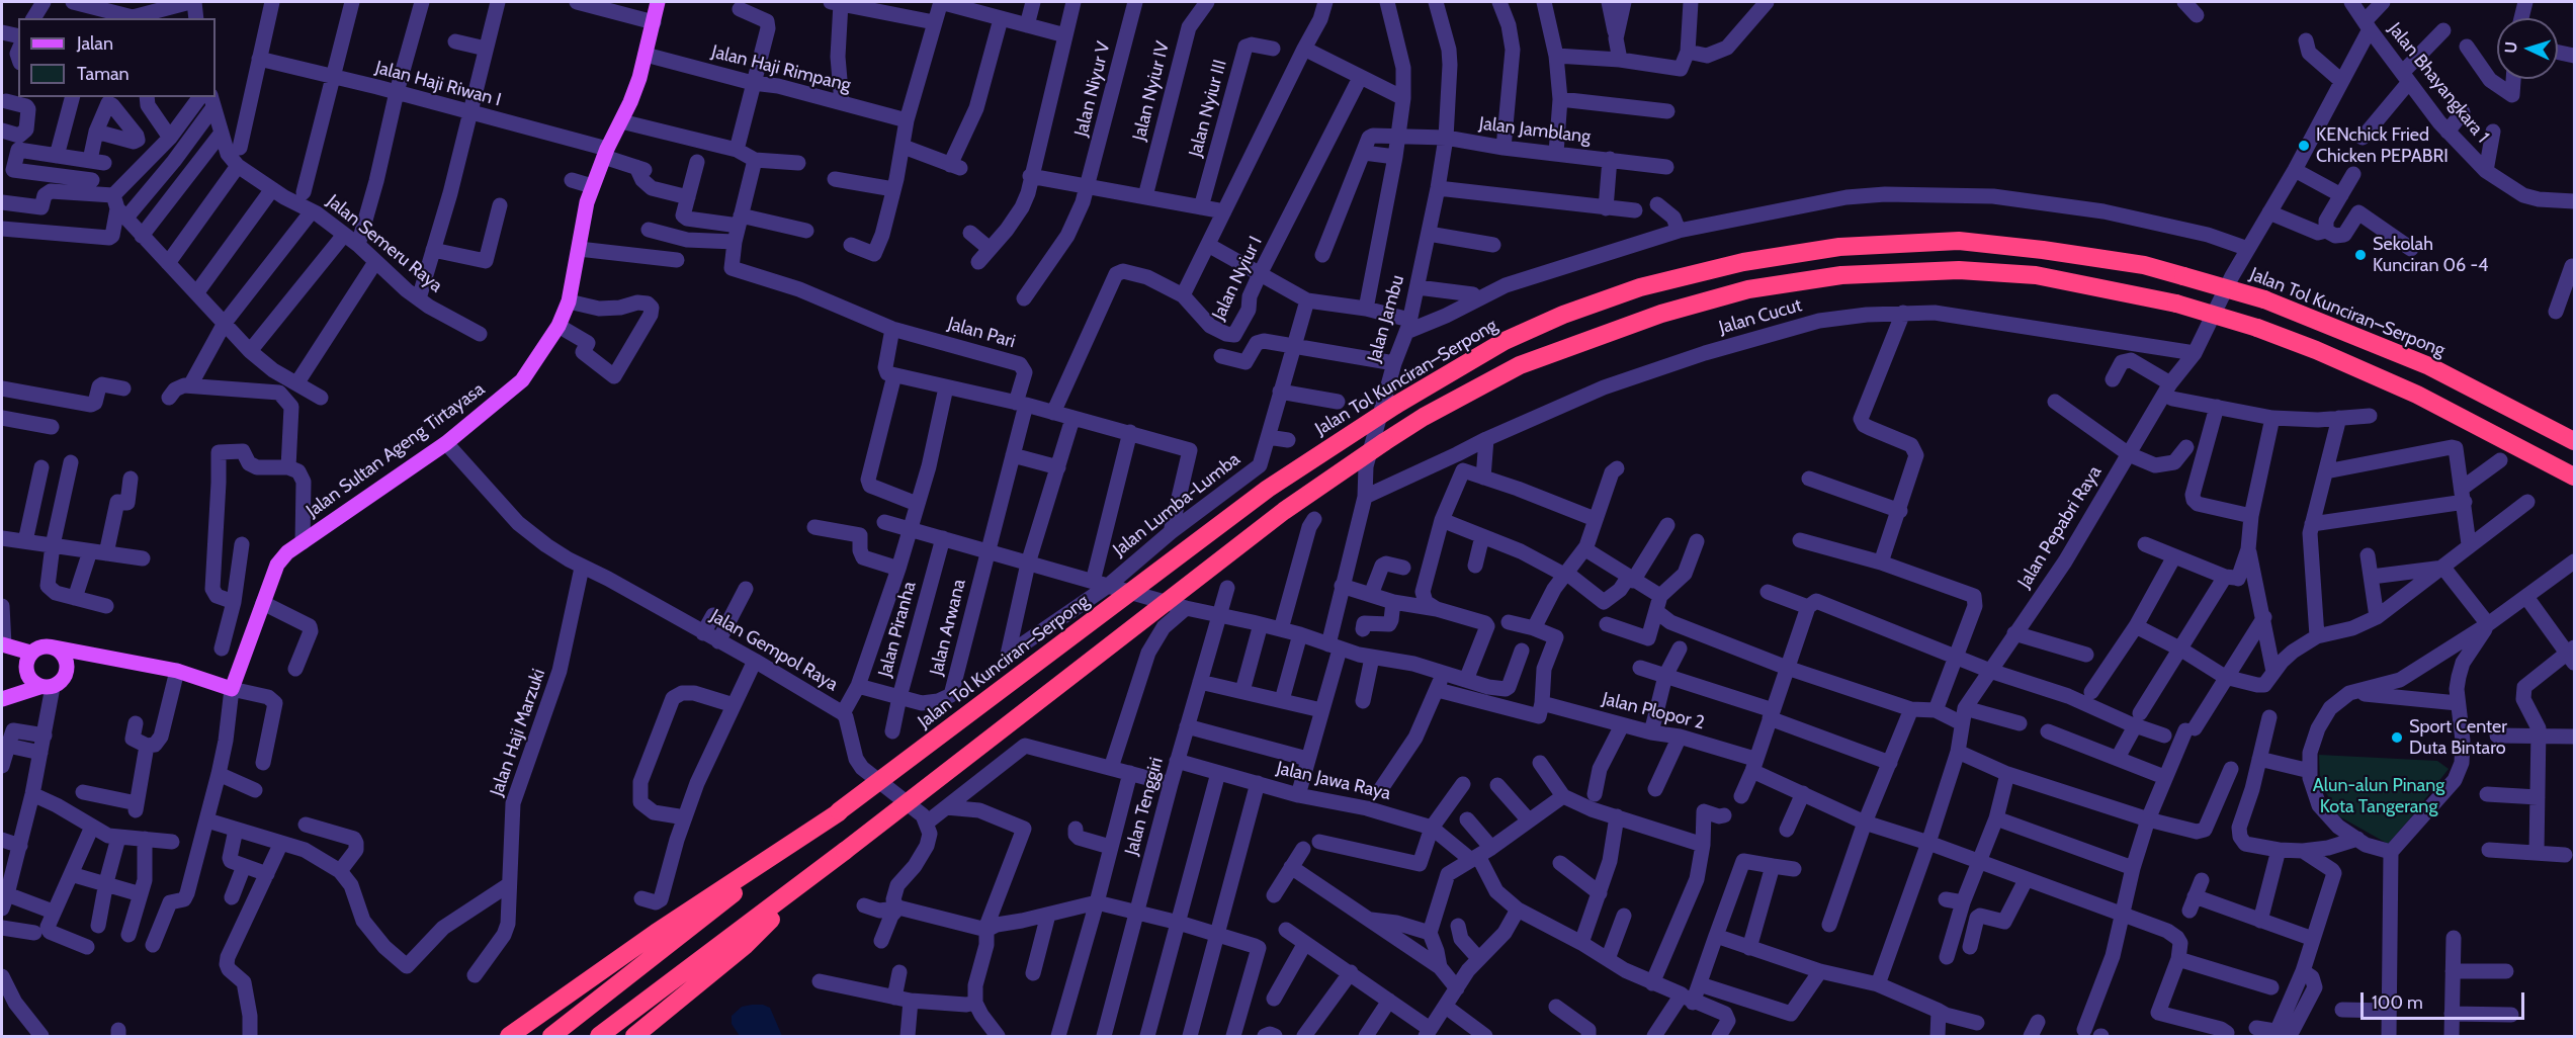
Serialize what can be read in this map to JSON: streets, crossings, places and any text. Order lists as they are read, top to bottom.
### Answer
{
  "streets": {
    "highway": ["Jalan Tol Kunciran–Serpong"],
    "main road": ["Jalan Sultan Ageng Tirtayasa"],
    "street": [
      "Jalan Haji Rimpang",
      "Jalan Bhayangkara 1",
      "Jalan Haji Riwan I",
      "Jalan Niyur V",
      "Jalan Nyiur IV",
      "Jalan Nyiur III",
      "Jalan Jamblang",
      "Jalan Semeru Raya",
      "Jalan Nyiur I",
      "Jalan Cucut",
      "Jalan Jambu",
      "Jalan Pari",
      "Jalan Lumba-Lumba",
      "Jalan Pepabri Raya",
      "Jalan Arwana",
      "Jalan Piranha",
      "Jalan Gempol Raya",
      "Jalan Plopor 2",
      "Jalan Haji Marzuki",
      "Jalan Jawa Raya",
      "Jalan Tenggiri"
    ]
  },
  "crossings": [
    ["Jalan Haji Rimpang", "Jalan Sultan Ageng Tirtayasa"],
    ["Jalan Bhayangkara 1", "Jalan Pepabri Raya"],
    ["Jalan Haji Riwan I", "Jalan Sultan Ageng Tirtayasa"],
    ["Jalan Jamblang", "Jalan Jambu"],
    ["Jalan Cucut", "Jalan Jambu"],
    ["Jalan Cucut", "Jalan Pepabri Raya"],
    ["Jalan Jambu", "Jalan Jawa Raya"],
    ["Jalan Pari", "Jalan Arwana"],
    ["Jalan Sultan Ageng Tirtayasa", "Jalan Gempol Raya"],
    ["Jalan Pepabri Raya", "Jalan Plopor 2"],
    ["Jalan Arwana", "Jalan Piranha"],
    ["Jalan Gempol Raya", "Jalan Haji Marzuki"],
    ["Jalan Jawa Raya", "Jalan Tenggiri"]
  ],
  "parks": ["Alun-alun Pinang Kota Tangerang"],
  "places": ["KENchick Fried Chicken PEPABRI", "Sekolah Kunciran 06 -4", "Sport Center Duta Bintaro"],
  "legend": ["Jalan", "Taman"],
  "scale_bar": "100 m",
  "north": "left"
}
